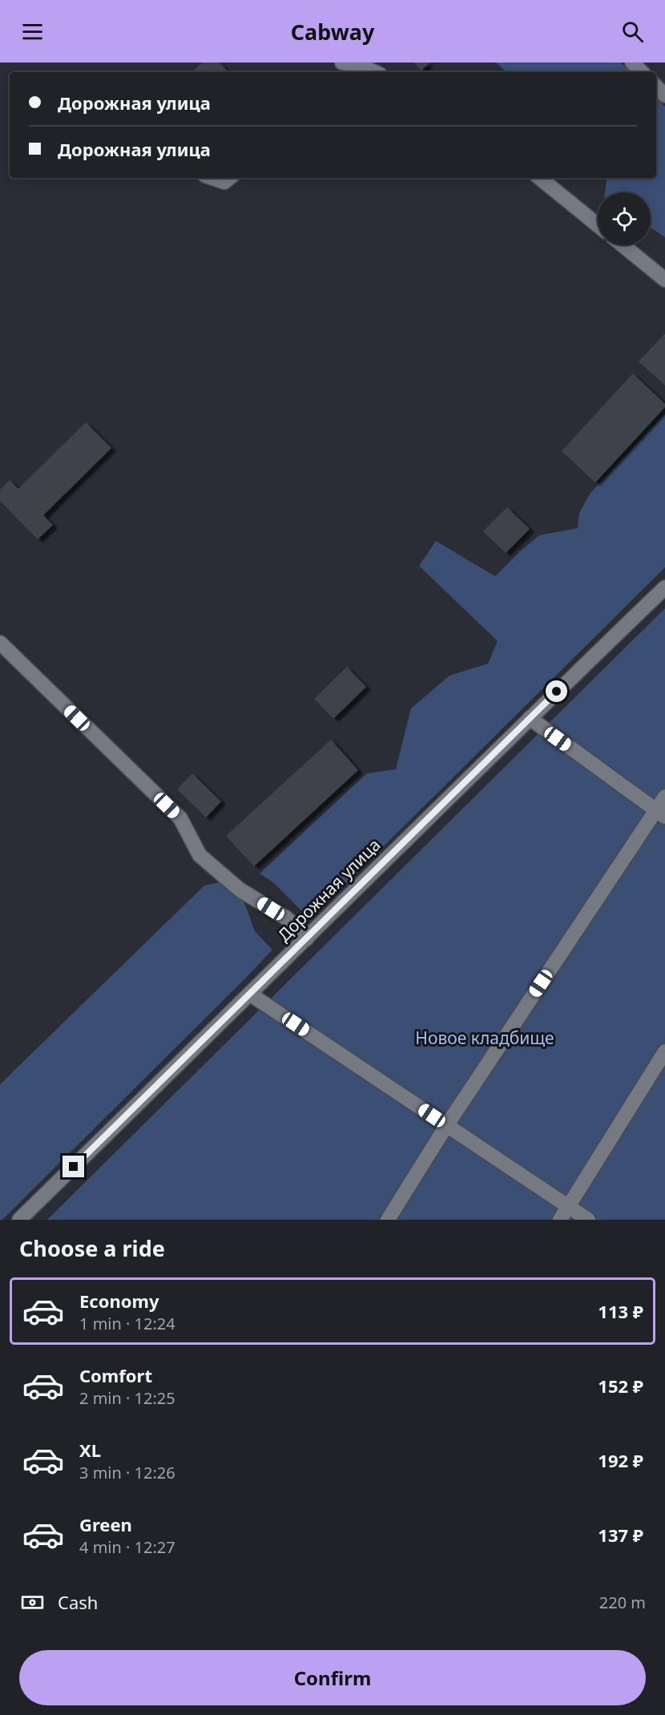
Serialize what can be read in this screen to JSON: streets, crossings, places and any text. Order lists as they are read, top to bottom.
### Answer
{
  "streets": {
    "street": ["Дорожная улица"]
  },
  "parks": ["Новое кладбище"],
  "page": {
    "header": "Cabway",
    "banner": ["Дорожная улица", "Дорожная улица"],
    "heading": "Choose a ride",
    "list": [
      {
        "name": "Economy",
        "note": "1 min · 12:24",
        "value": "113 ₽"
      },
      {
        "name": "Comfort",
        "note": "2 min · 12:25",
        "value": "152 ₽"
      },
      {
        "name": "XL",
        "note": "3 min · 12:26",
        "value": "192 ₽"
      },
      {
        "name": "Green",
        "note": "4 min · 12:27",
        "value": "137 ₽"
      }
    ],
    "pay": ["Cash", "220 m"],
    "buttons": "Confirm"
  }
}
